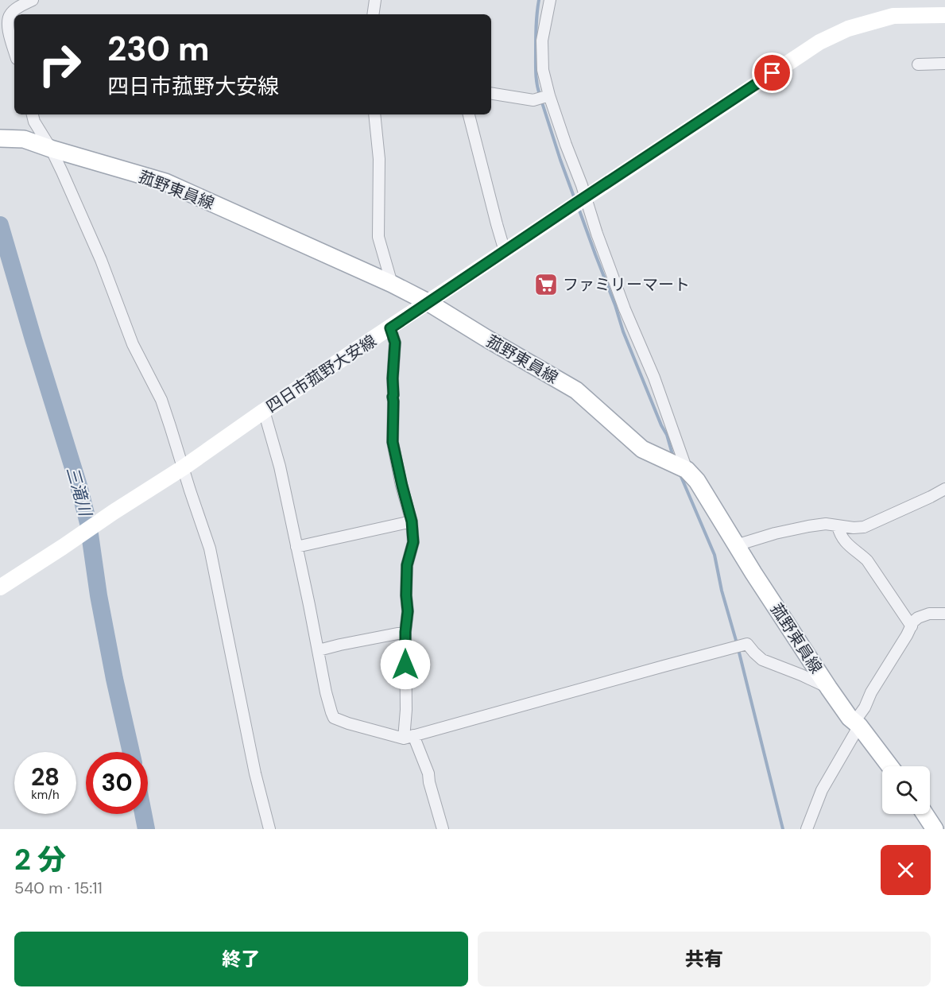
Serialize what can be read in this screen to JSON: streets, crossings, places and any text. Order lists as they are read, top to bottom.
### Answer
{
  "streets": {
    "main road": ["菰野東員線", "四日市菰野大安線"]
  },
  "crossings": [
    ["菰野東員線", "四日市菰野大安線"]
  ],
  "water": ["三滝川"],
  "places": {
    "supermarket": ["ファミリーマート"]
  },
  "page": {
    "turn": ["230 m", "四日市菰野大安線"],
    "speed": "28 km/h",
    "limit": "30",
    "heading": ["2 分", "540 m · 15:11"],
    "buttons": ["終了", "共有"]
  }
}
